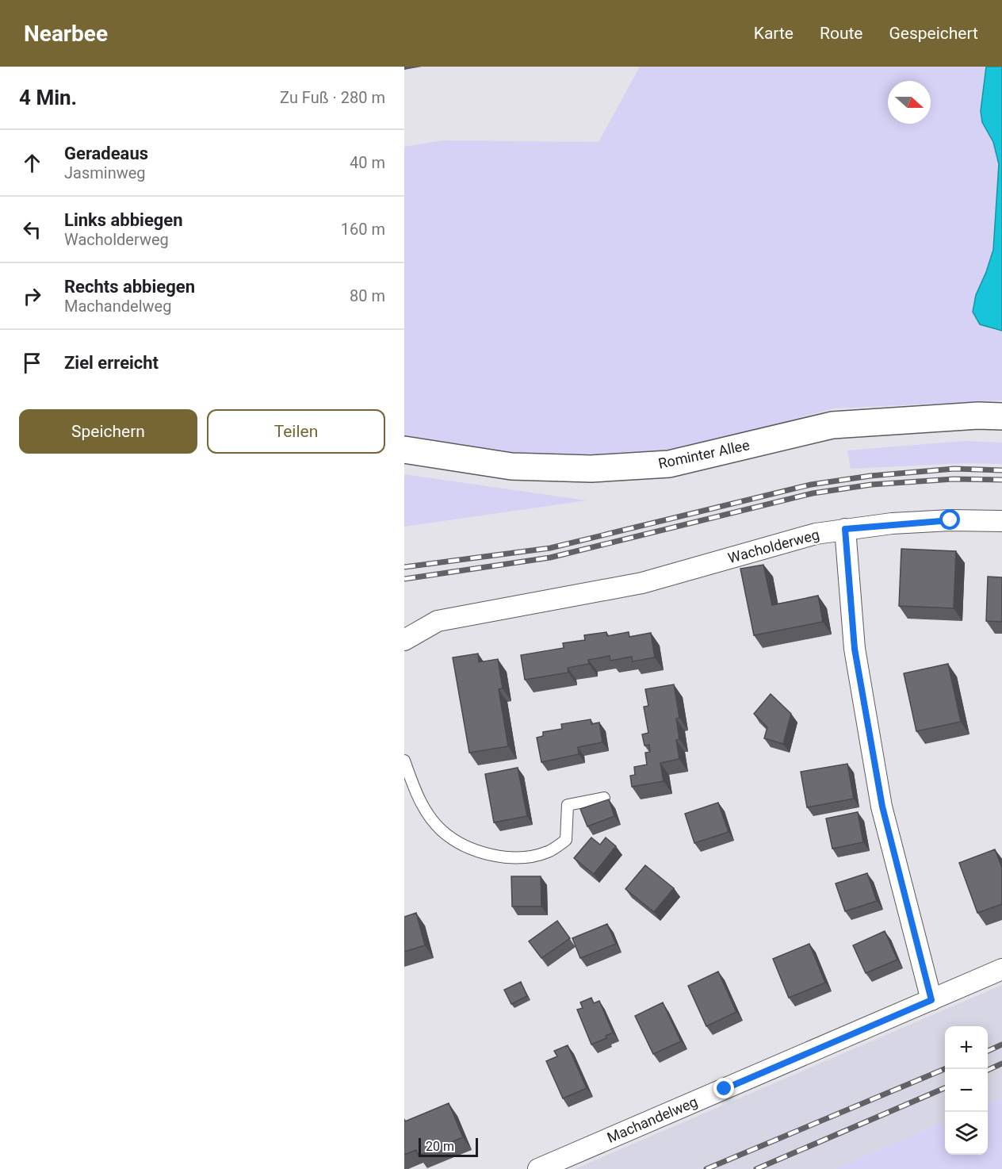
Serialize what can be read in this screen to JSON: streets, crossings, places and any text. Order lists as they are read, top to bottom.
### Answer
{
  "streets": {
    "street": ["Rominter Allee", "Wacholderweg", "Machandelweg"]
  },
  "scale_bar": "20 m",
  "north": "right",
  "page": {
    "header": "Nearbee",
    "nav": ["Karte", "Route", "Gespeichert"],
    "heading": ["4 Min.", "Zu Fuß · 280 m"],
    "list": [
      ["Geradeaus", "Jasminweg", "40 m"],
      ["Links abbiegen", "Wacholderweg", "160 m"],
      ["Rechts abbiegen", "Machandelweg", "80 m"],
      "Ziel erreicht"
    ],
    "buttons": ["Speichern", "Teilen"],
    "map_buttons": ["+", "−"],
    "scale": "20 m"
  }
}
